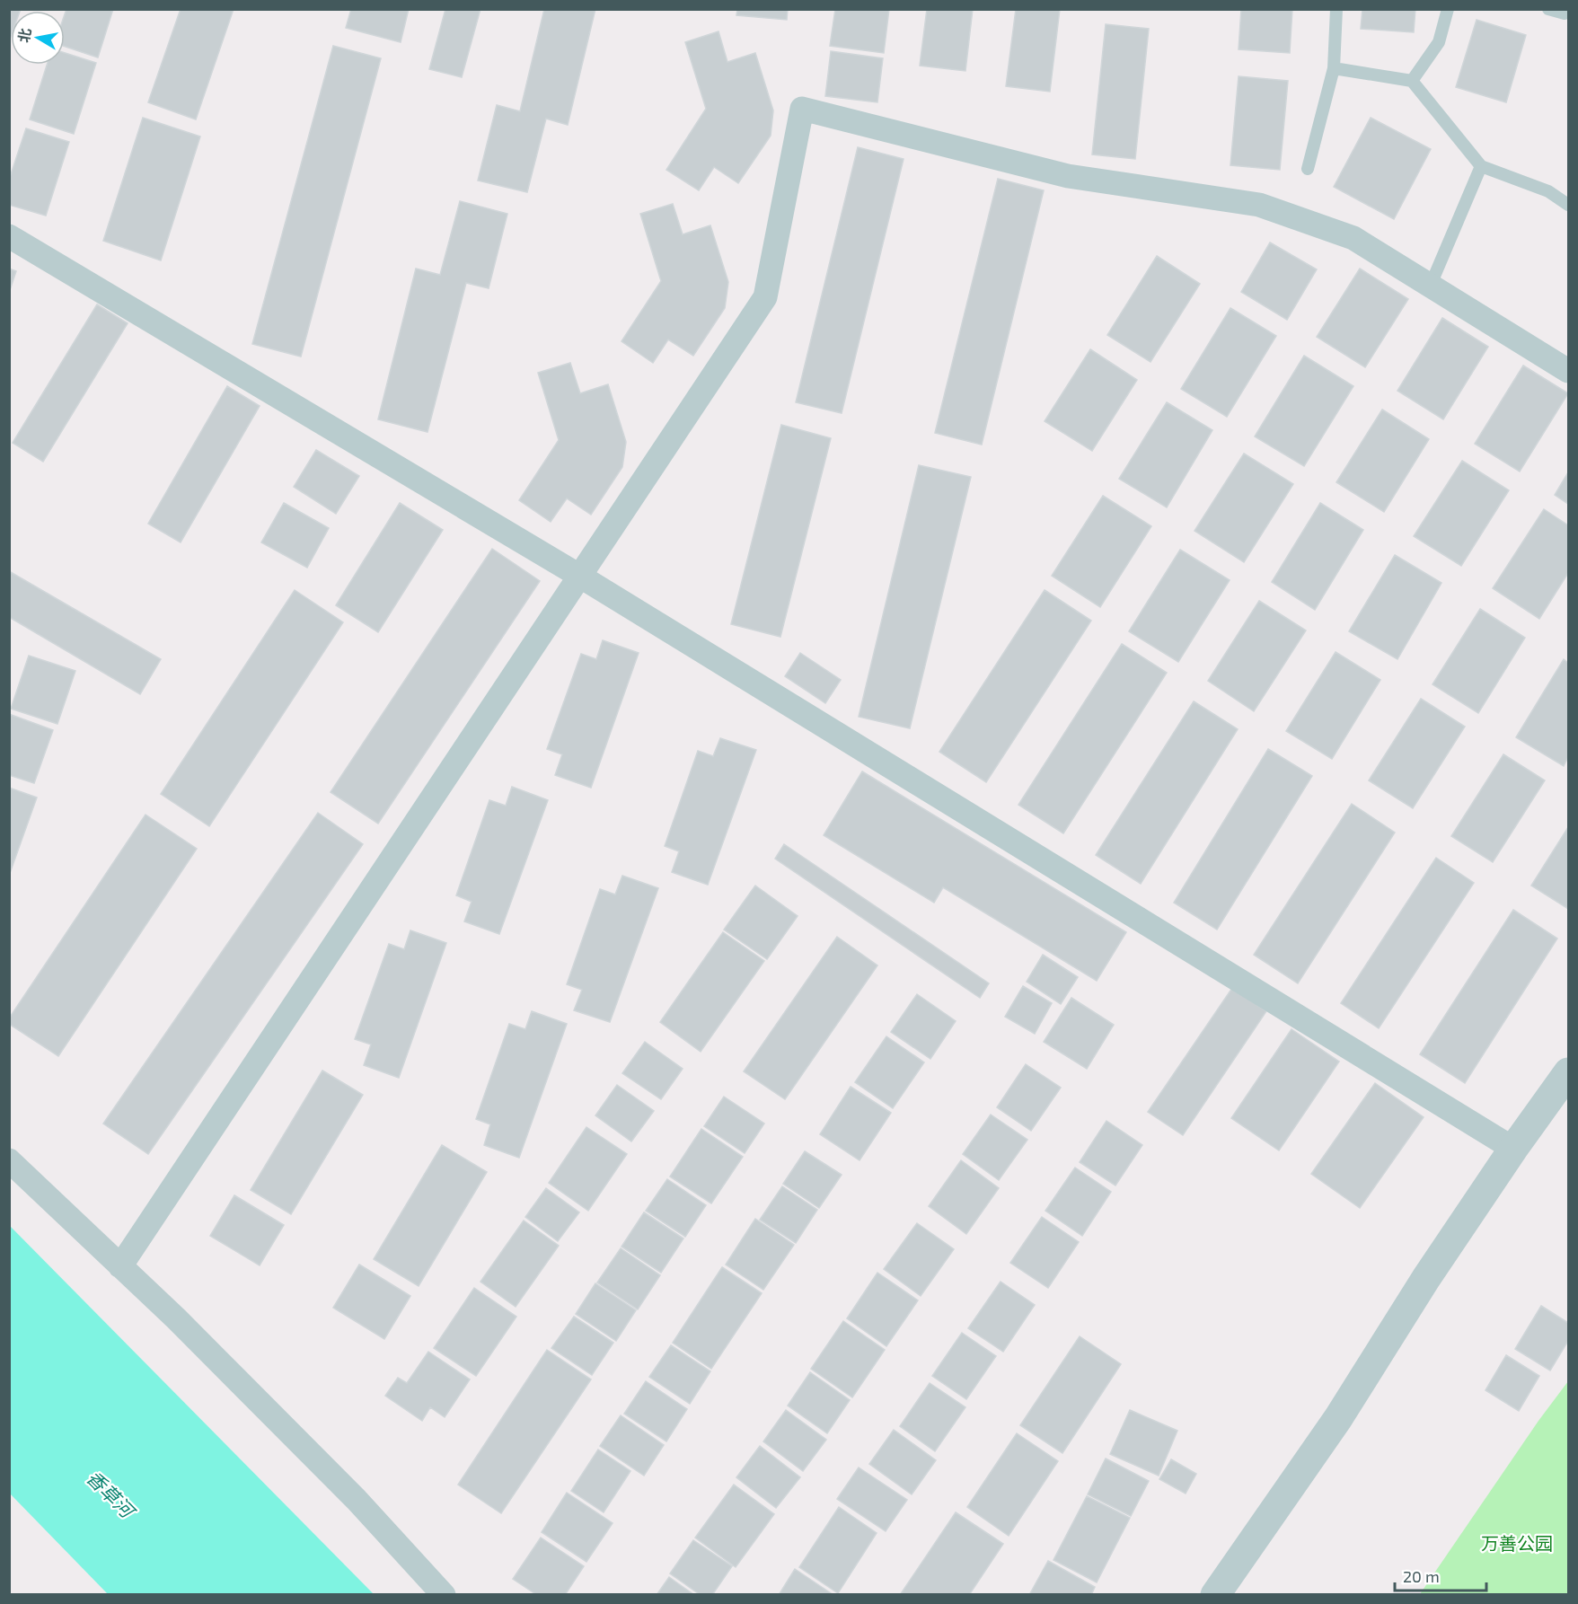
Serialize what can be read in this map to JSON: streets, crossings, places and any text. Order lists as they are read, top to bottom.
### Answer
{
  "water": ["香草河"],
  "parks": ["万善公园"],
  "scale_bar": "20 m",
  "north": "left"
}
